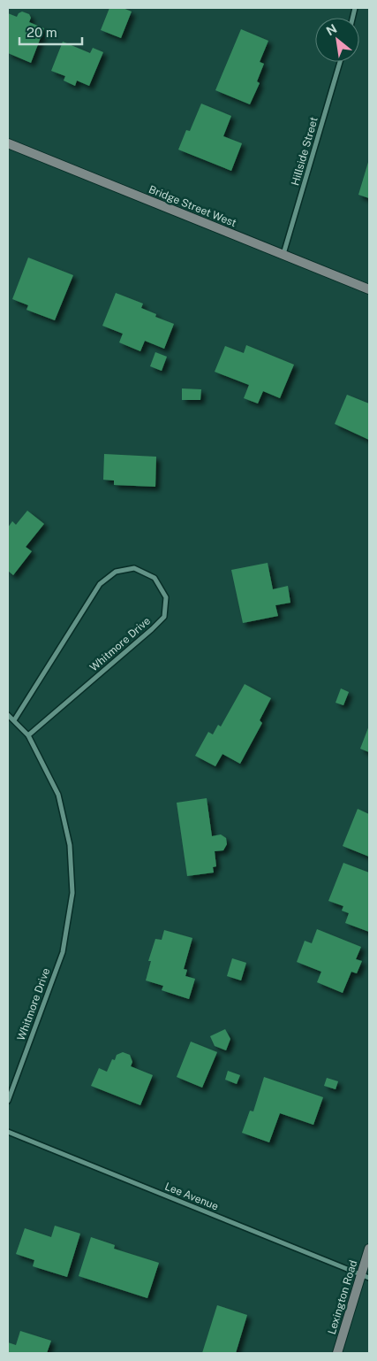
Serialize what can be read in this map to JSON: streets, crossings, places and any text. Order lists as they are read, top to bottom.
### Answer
{
  "streets": {
    "main road": ["Bridge Street West", "Lexington Road"],
    "street": ["Hillside Street", "Whitmore Drive", "Lee Avenue"]
  },
  "crossings": [
    ["Hillside Street", "Bridge Street West"],
    ["Lee Avenue", "Lexington Road"]
  ],
  "scale_bar": "20 m",
  "north": "top left"
}
